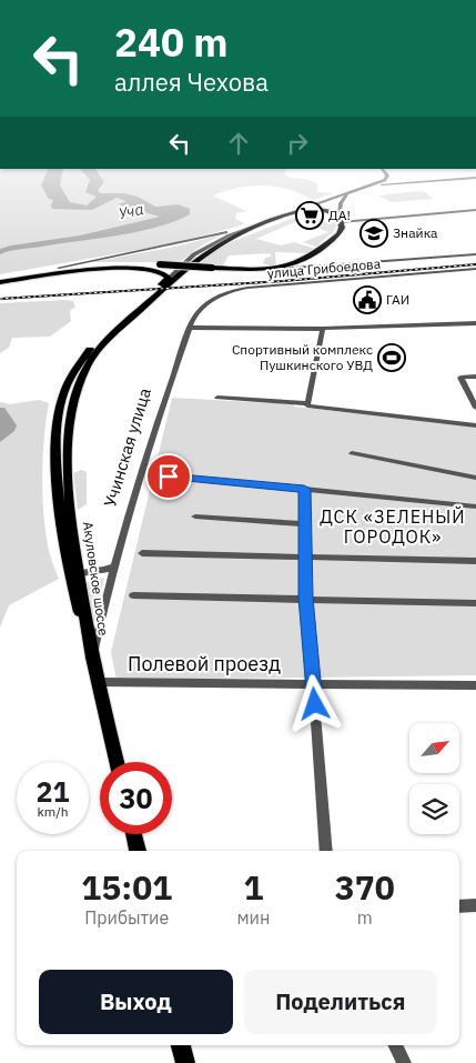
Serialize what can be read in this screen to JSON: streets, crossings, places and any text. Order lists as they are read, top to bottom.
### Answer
{
  "streets": {
    "main road": ["Учинская улица", "Акуловское шоссе"],
    "street": ["улица Грибоедова", "Полевой проезд"]
  },
  "crossings": [
    ["улица Грибоедова", "Учинская улица"],
    ["Учинская улица", "Акуловское шоссе"],
    ["Учинская улица", "Полевой проезд"]
  ],
  "districts": ["ДСК «ЗЕЛЕНЫЙ ГОРОДОК»"],
  "water": ["Уча"],
  "places": {
    "supermarket": ["ДА!"],
    "school or university": ["Знайка"],
    "public building": ["ГАИ"],
    "sports": ["Спортивный комплекс Пушкинского УВД"]
  },
  "north": "top right",
  "page": {
    "turn": ["240 m", "аллея Чехова"],
    "speed": "21 km/h",
    "limit": "30",
    "eta": [
      "15:01",
      "Прибытие",
      "1",
      "мин",
      "370",
      "m"
    ],
    "buttons": ["Выход", "Поделиться"]
  }
}
